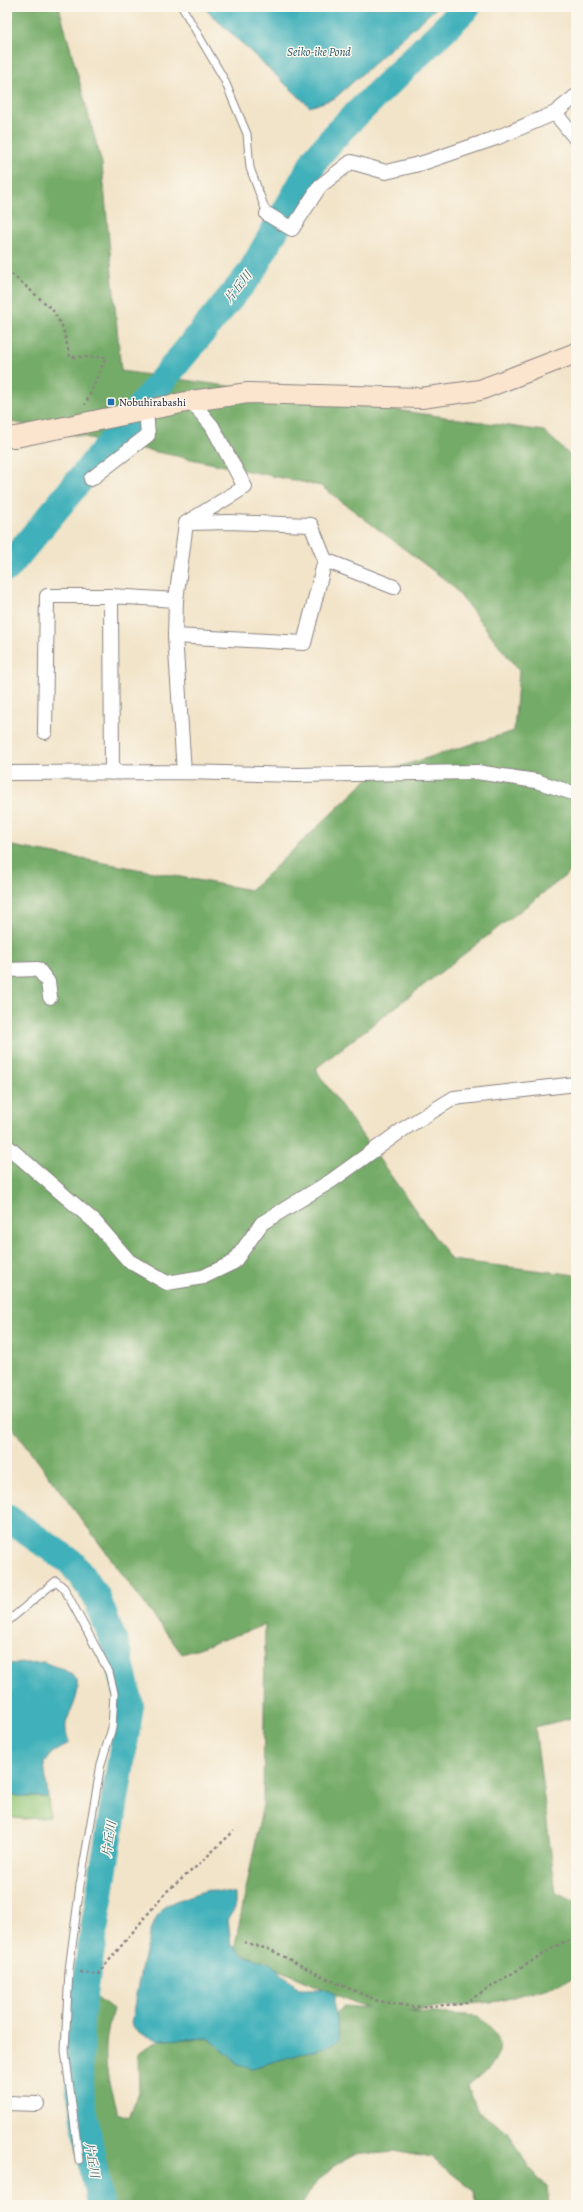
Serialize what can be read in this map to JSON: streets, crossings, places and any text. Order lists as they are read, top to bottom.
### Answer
{
  "water": ["Seiko-ike Pond", "片丘川"],
  "places": {
    "transit": ["Nobuhirabashi"]
  }
}
